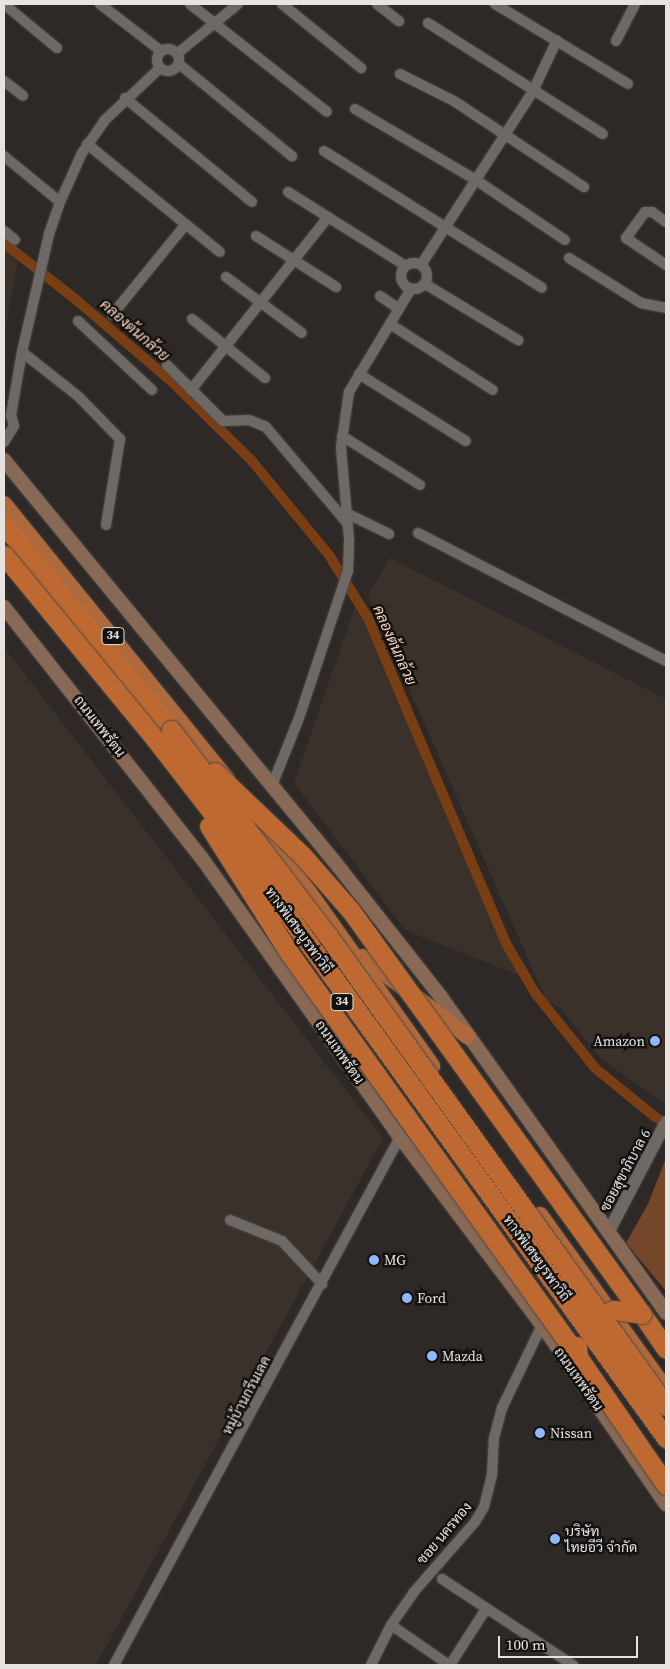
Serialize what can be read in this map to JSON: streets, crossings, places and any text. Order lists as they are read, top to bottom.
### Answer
{
  "streets": {
    "highway": ["34", "ถนนเทพรัตน", "ทางพิเศษบูรพาวิถี"],
    "street": ["ซอยสุขาภิบาล 6", "หมู่บ้านกรีนเลค", "ซอย นครทอง"]
  },
  "crossings": [
    ["34", "ซอยสุขาภิบาล 6"],
    ["ถนนเทพรัตน", "หมู่บ้านกรีนเลค"],
    ["ถนนเทพรัตน", "ซอย นครทอง"]
  ],
  "water": ["คลองต้นกล้วย"],
  "places": [
    "Amazon",
    "MG",
    "Ford",
    "Mazda",
    "Nissan",
    "บริษัท ไทยอีวี จำกัด"
  ],
  "scale_bar": "100 m"
}
